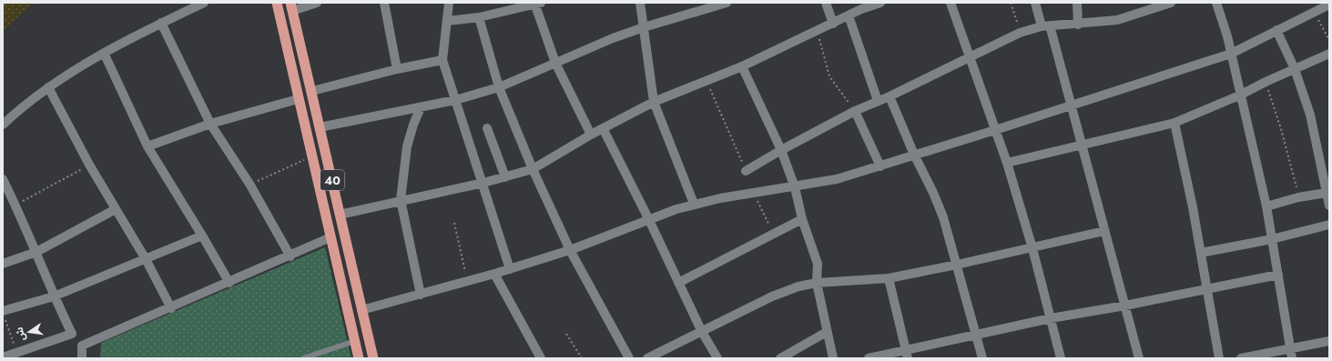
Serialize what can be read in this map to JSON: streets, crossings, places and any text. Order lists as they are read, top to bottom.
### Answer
{
  "streets": {
    "highway": ["40"]
  },
  "north": "left"
}
